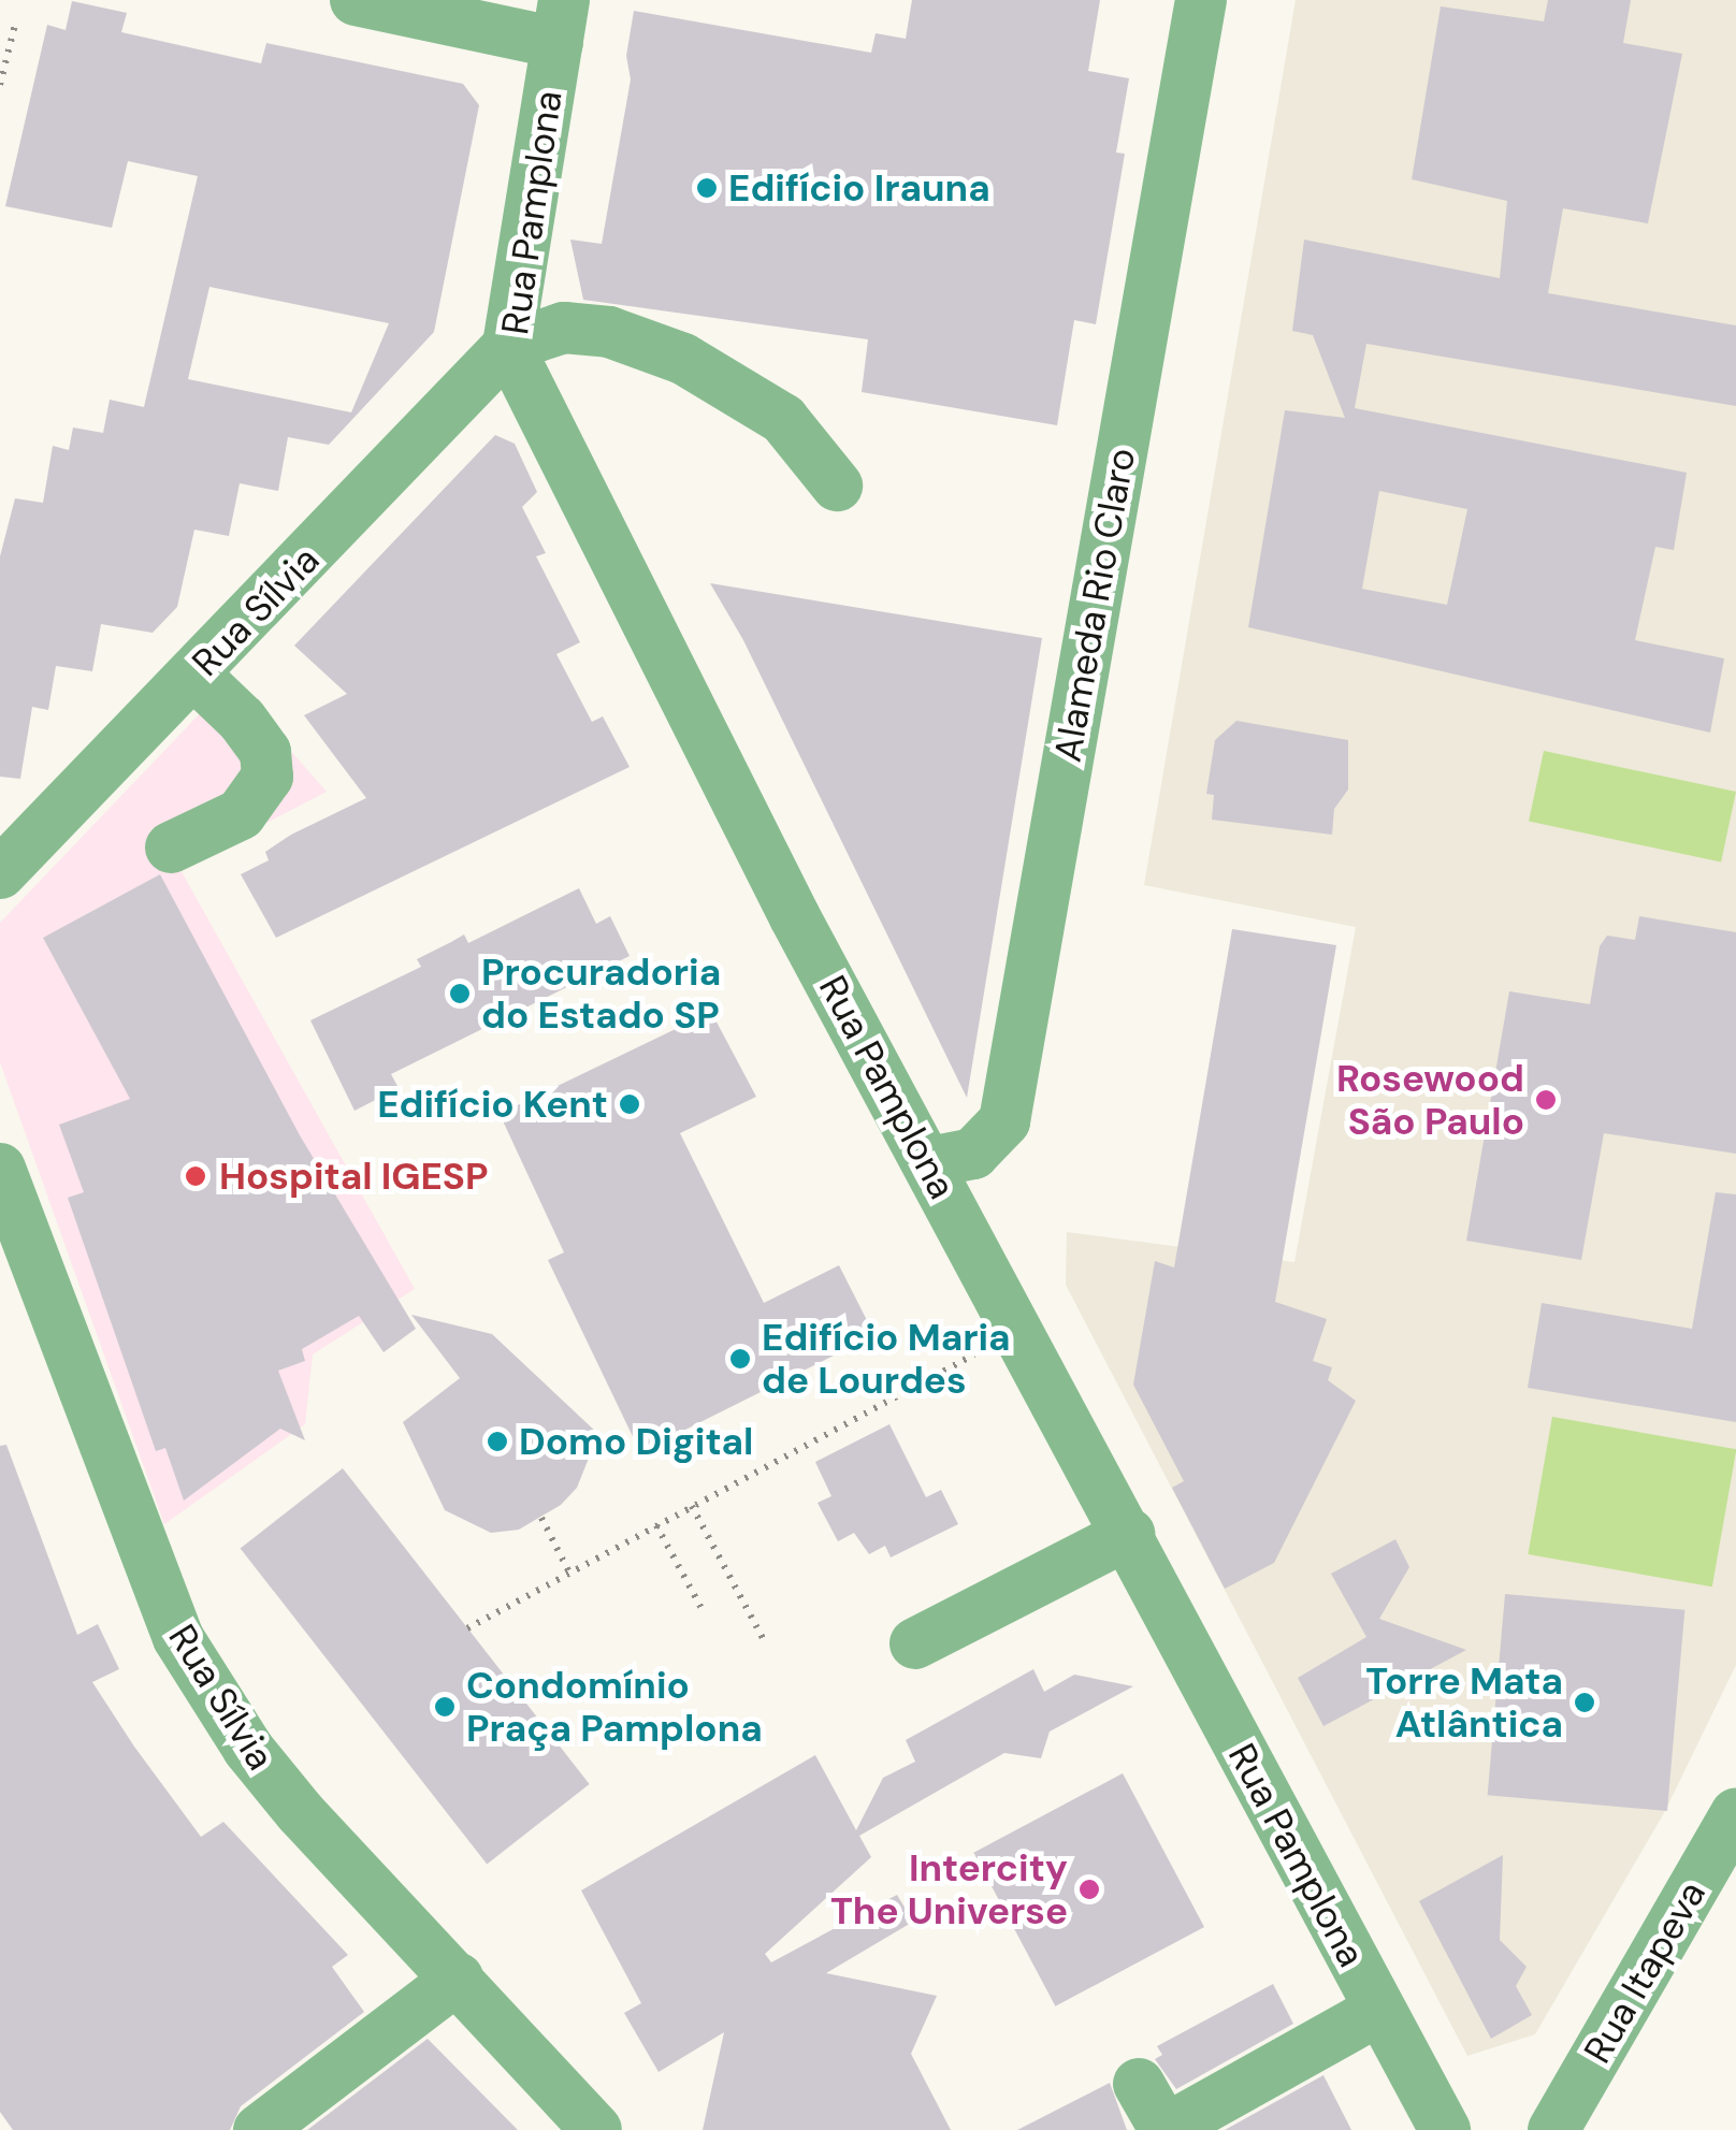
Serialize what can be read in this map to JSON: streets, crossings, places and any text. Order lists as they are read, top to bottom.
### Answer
{
  "streets": {
    "street": [
      "Rua Pamplona",
      "Alameda Rio Claro",
      "Rua Sílvia",
      "Rua Itapeva"
    ]
  },
  "crossings": [
    ["Rua Pamplona", "Alameda Rio Claro"],
    ["Rua Pamplona", "Rua Sílvia"]
  ],
  "places": [
    "Edifício Irauna",
    "Procuradoria do Estado SP",
    "Rosewood São Paulo",
    "Edifício Kent",
    "Hospital IGESP",
    "Edifício Maria de Lourdes",
    "Domo Digital",
    "Torre Mata Atlântica",
    "Condomínio Praça Pamplona",
    "Intercity The Universe"
  ]
}
